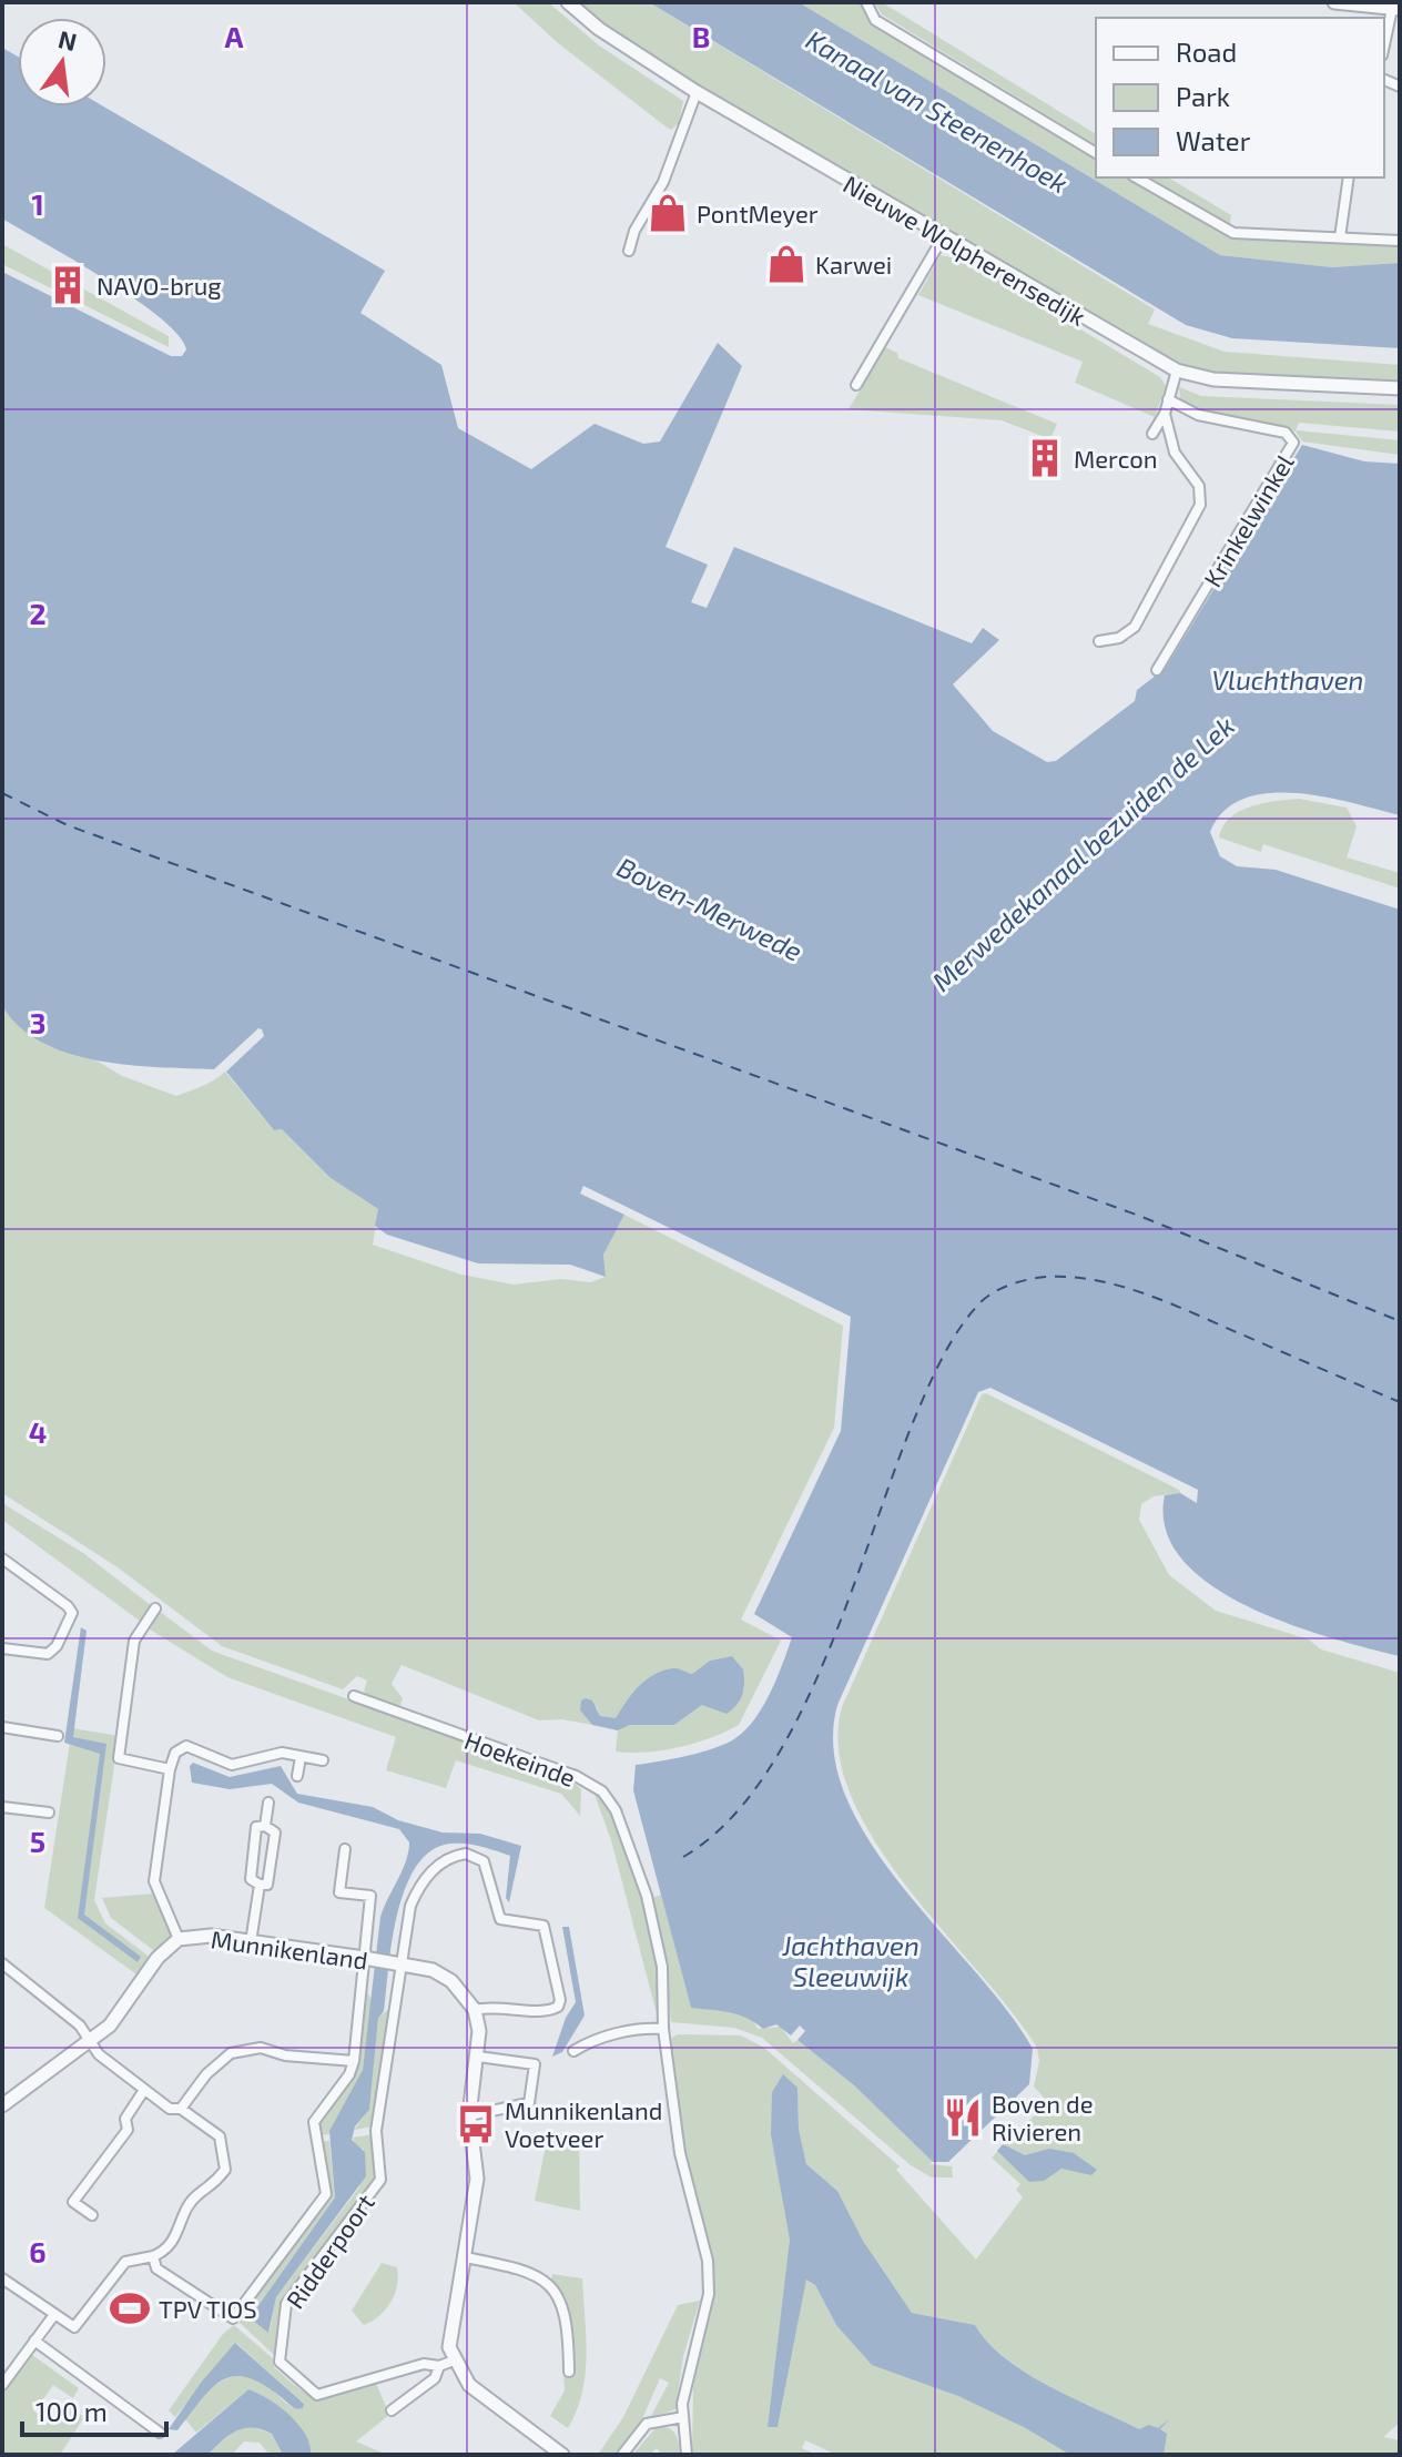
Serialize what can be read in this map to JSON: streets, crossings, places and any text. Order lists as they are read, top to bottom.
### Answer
{
  "streets": {
    "street": [
      "Nieuwe Wolpherensedijk",
      "Krinkelwinkel",
      "Hoekeinde",
      "Munnikenland",
      "Ridderpoort"
    ]
  },
  "crossings": [
    ["Nieuwe Wolpherensedijk", "Krinkelwinkel"],
    ["Munnikenland", "Ridderpoort"]
  ],
  "water": [
    "Kanaal van Steenenhoek",
    "Vluchthaven",
    "Merwedekanaal bezuiden de Lek",
    "Boven-Merwede",
    "Jachthaven Sleeuwijk"
  ],
  "places": {
    "shop": ["PontMeyer", "Karwei"],
    "building": ["NAVO-brug", "Mercon"],
    "restaurant": ["Boven de Rivieren"],
    "bus stop": ["Munnikenland Voetveer"],
    "sports": ["TPV TIOS"]
  },
  "legend": ["Road", "Park", "Water"],
  "scale_bar": "100 m",
  "north": "top",
  "grid": {
    "columns": ["A", "B"],
    "rows": [
      "1",
      "2",
      "3",
      "4",
      "5",
      "6"
    ]
  }
}
